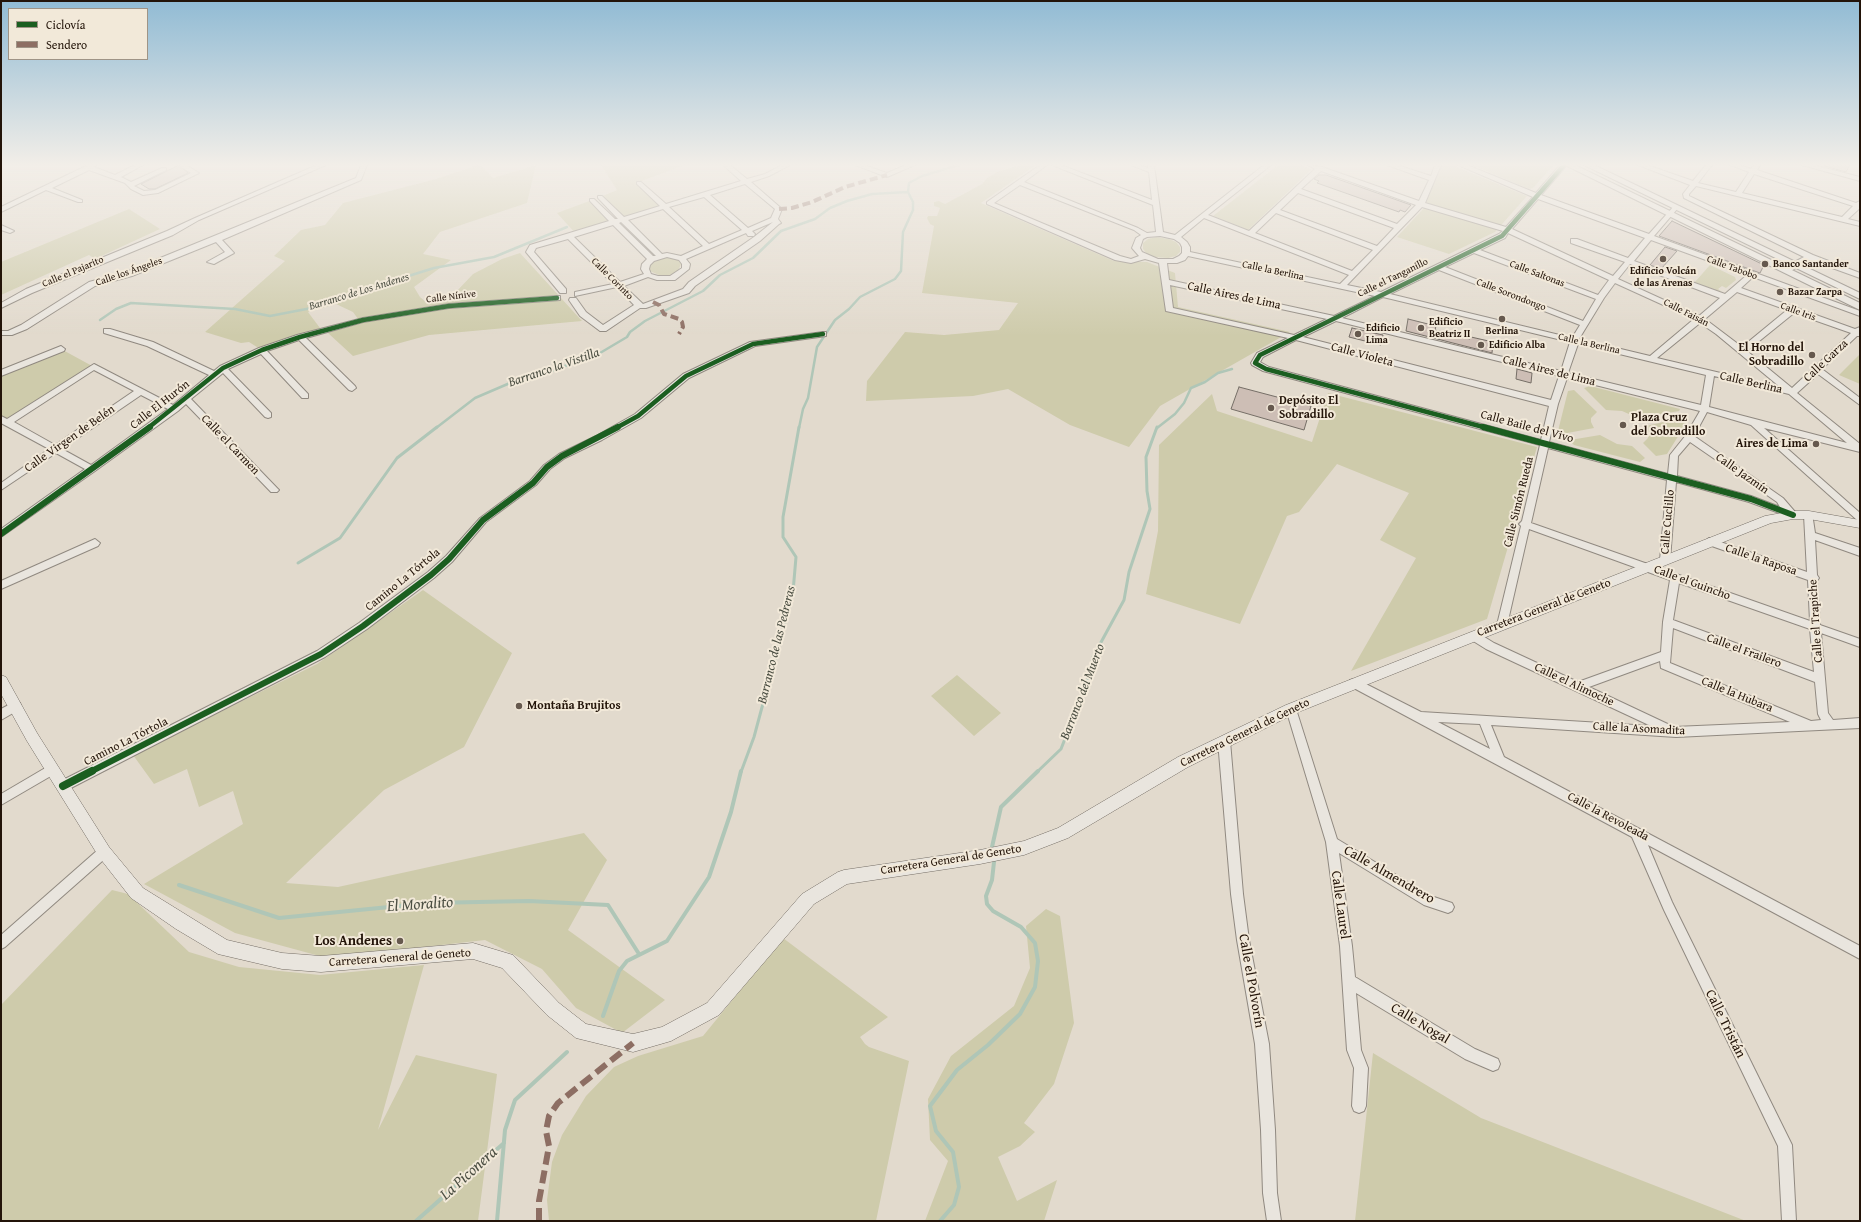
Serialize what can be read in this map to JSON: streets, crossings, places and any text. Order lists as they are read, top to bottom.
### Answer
{
  "streets": {
    "main road": ["Carretera General de Geneto"],
    "street": [
      "Calle Tabobo",
      "Calle la Berlina",
      "Calle el Pajarito",
      "Calle los Ángeles",
      "Calle Saltonas",
      "Calle el Tanganillo",
      "Calle Corinto",
      "Calle Sorondongo",
      "Calle Aires de Lima",
      "Calle Nínive",
      "Calle Iris",
      "Calle Faisán",
      "Calle Violeta",
      "Calle Garza",
      "Calle Berlina",
      "Calle El Hurón",
      "Calle Baile del Vivo",
      "Calle Virgen de Belén",
      "Calle el Carmen",
      "Calle Jazmín",
      "Calle Simón Rueda",
      "Calle Cuclillo",
      "Calle la Raposa",
      "Camino La Tórtola",
      "Calle el Guincho",
      "Calle el Trapiche",
      "Calle el Frailero",
      "Calle el Alimoche",
      "Calle la Hubara",
      "Calle la Asomadita",
      "Calle la Revoleada",
      "Calle Almendrero",
      "Calle Laurel",
      "Calle el Polvorín",
      "Calle Nogal",
      "Calle Tristán"
    ]
  },
  "crossings": [
    ["Calle Tabobo", "Calle Simón Rueda"],
    ["Calle la Berlina", "Calle el Tanganillo"],
    ["Calle la Berlina", "Calle Berlina"],
    ["Calle la Berlina", "Calle Simón Rueda"],
    ["Calle la Berlina", "Calle Cuclillo"],
    ["Calle Saltonas", "Calle el Tanganillo"],
    ["Calle Saltonas", "Calle Simón Rueda"],
    ["Calle el Tanganillo", "Calle Sorondongo"],
    ["Calle el Tanganillo", "Calle Aires de Lima"],
    ["Calle el Tanganillo", "Calle Faisán"],
    ["Calle el Tanganillo", "Calle Violeta"],
    ["Calle el Tanganillo", "Calle Baile del Vivo"],
    ["Calle Corinto", "Calle Nínive"],
    ["Calle Sorondongo", "Calle Simón Rueda"],
    ["Calle Aires de Lima", "Calle Faisán"],
    ["Calle Aires de Lima", "Calle Violeta"],
    ["Calle Aires de Lima", "Calle Simón Rueda"],
    ["Calle Aires de Lima", "Calle Cuclillo"],
    ["Calle Nínive", "Calle El Hurón"],
    ["Calle Iris", "Calle Garza"],
    ["Calle Faisán", "Calle Garza"],
    ["Calle Faisán", "Calle Berlina"],
    ["Calle Faisán", "Calle Simón Rueda"],
    ["Calle Violeta", "Calle Simón Rueda"],
    ["Calle Garza", "Calle Berlina"],
    ["Calle Berlina", "Calle Cuclillo"],
    ["Calle El Hurón", "Calle el Carmen"],
    ["Calle Baile del Vivo", "Calle Jazmín"],
    ["Calle Baile del Vivo", "Calle Simón Rueda"],
    ["Calle Baile del Vivo", "Calle Cuclillo"],
    ["Calle Baile del Vivo", "Carretera General de Geneto"],
    ["Calle Jazmín", "Calle Cuclillo"],
    ["Calle Jazmín", "Carretera General de Geneto"],
    ["Calle Simón Rueda", "Calle el Guincho"],
    ["Calle Simón Rueda", "Carretera General de Geneto"],
    ["Calle Cuclillo", "Carretera General de Geneto"],
    ["Calle la Raposa", "Carretera General de Geneto"],
    ["Calle la Raposa", "Calle el Trapiche"],
    ["Camino La Tórtola", "Carretera General de Geneto"],
    ["Calle el Guincho", "Carretera General de Geneto"],
    ["Calle el Guincho", "Calle el Trapiche"],
    ["Carretera General de Geneto", "Calle el Trapiche"],
    ["Carretera General de Geneto", "Calle el Alimoche"],
    ["Carretera General de Geneto", "Calle la Revoleada"],
    ["Carretera General de Geneto", "Calle Laurel"],
    ["Carretera General de Geneto", "Calle el Polvorín"],
    ["Calle el Trapiche", "Calle el Frailero"],
    ["Calle el Trapiche", "Calle la Asomadita"],
    ["Calle el Alimoche", "Calle la Asomadita"],
    ["Calle la Hubara", "Calle la Asomadita"],
    ["Calle la Asomadita", "Calle la Revoleada"],
    ["Calle la Revoleada", "Calle Tristán"],
    ["Calle Almendrero", "Calle Laurel"],
    ["Calle Laurel", "Calle Nogal"]
  ],
  "water": [
    "Barranco de Los Andenes",
    "Barranco la Vistilla",
    "Barranco de las Pedreras",
    "Barranco del Muerto",
    "El Moralito",
    "La Piconera"
  ],
  "places": [
    "Edificio Volcán de las Arenas",
    "Banco Santander",
    "Bazar Zarpa",
    "Berlina",
    "Edificio Beatriz II",
    "Edificio Lima",
    "Edificio Alba",
    "El Horno del Sobradillo",
    "Depósito El Sobradillo",
    "Plaza Cruz del Sobradillo",
    "Aires de Lima",
    "Montaña Brujitos",
    "Los Andenes"
  ],
  "legend": ["Ciclovía", "Sendero"]
}
